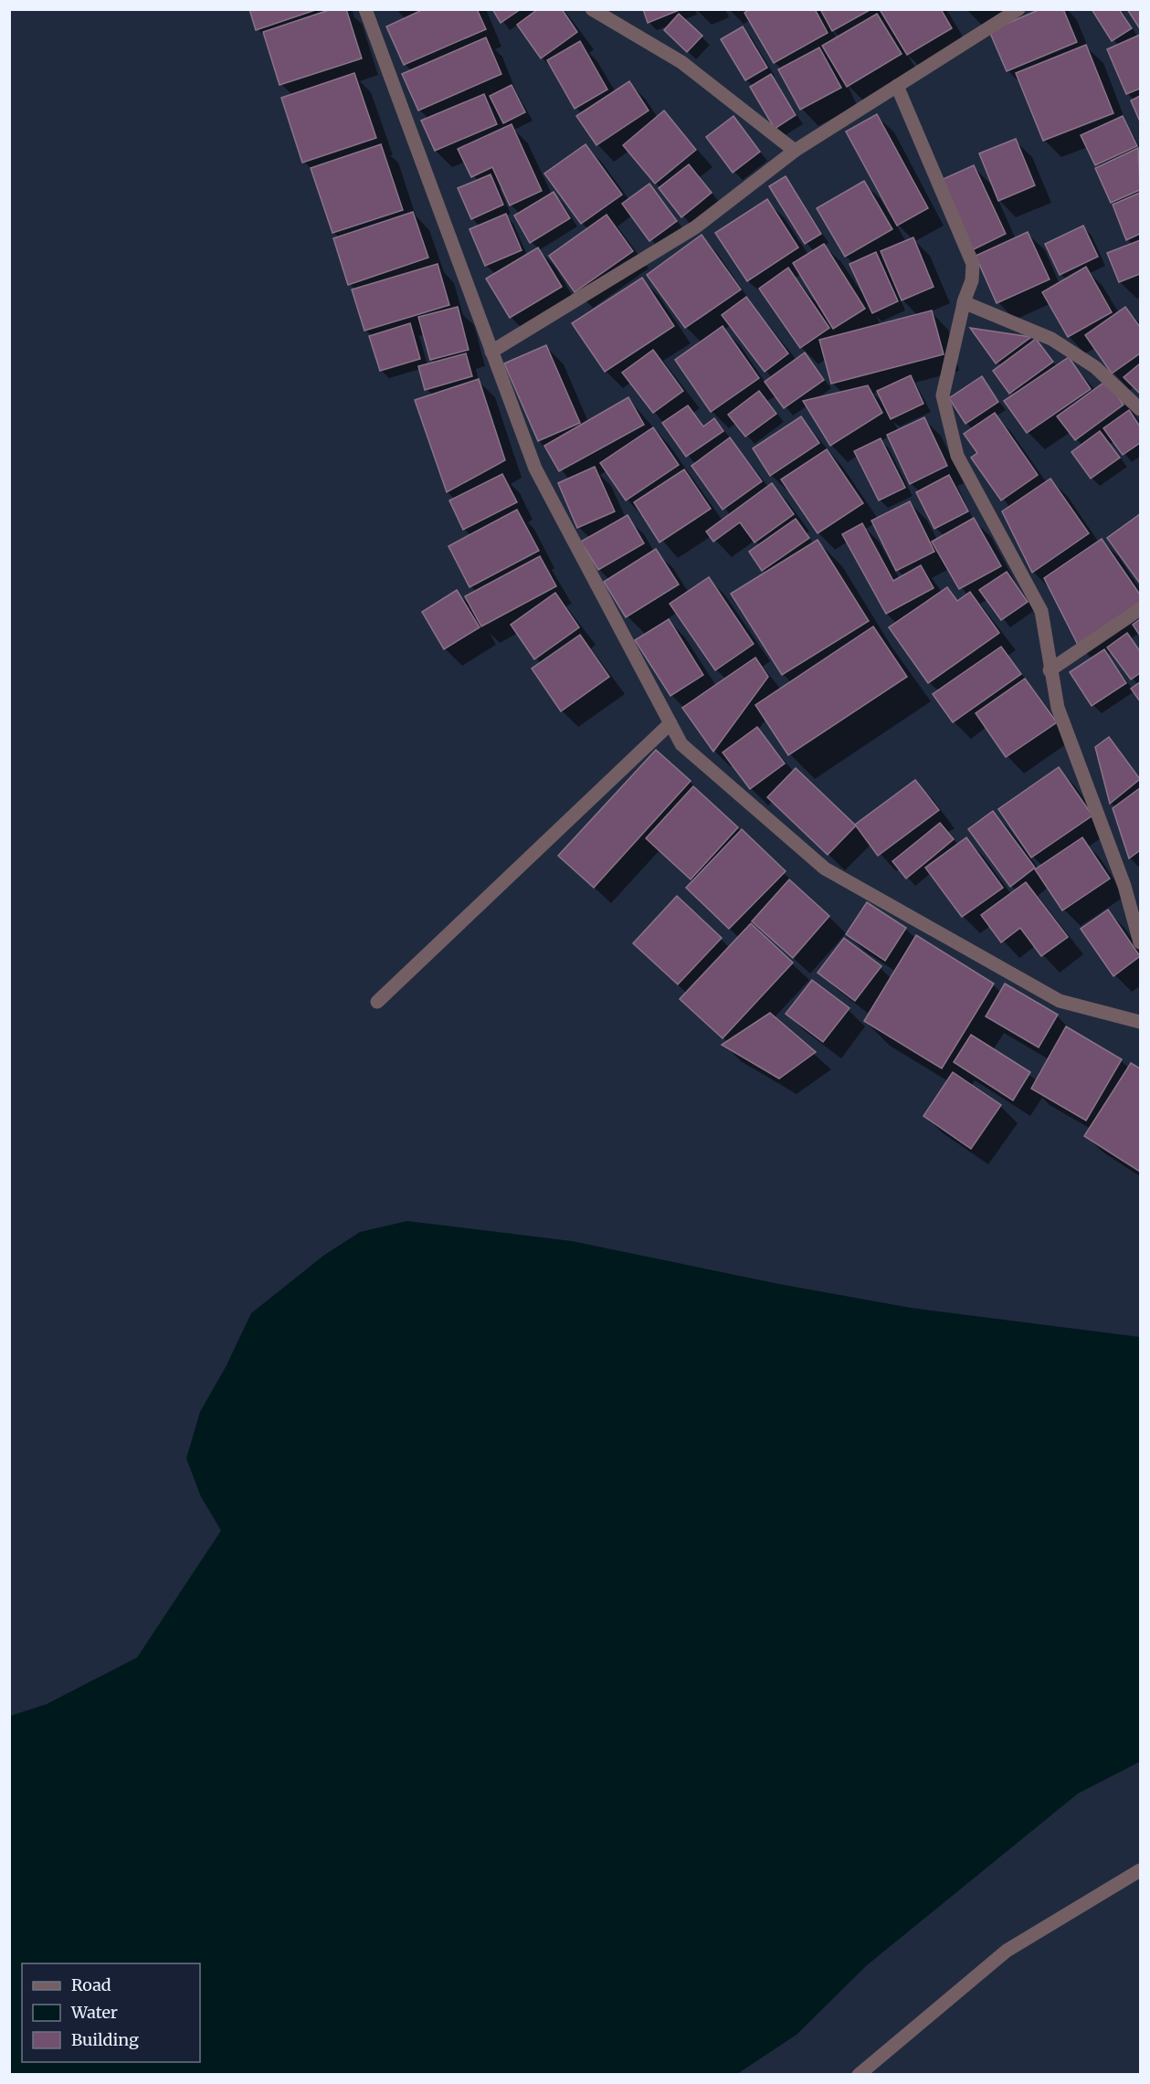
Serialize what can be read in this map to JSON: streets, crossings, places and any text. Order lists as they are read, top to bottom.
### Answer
{
  "legend": ["Road", "Water", "Building"]
}
